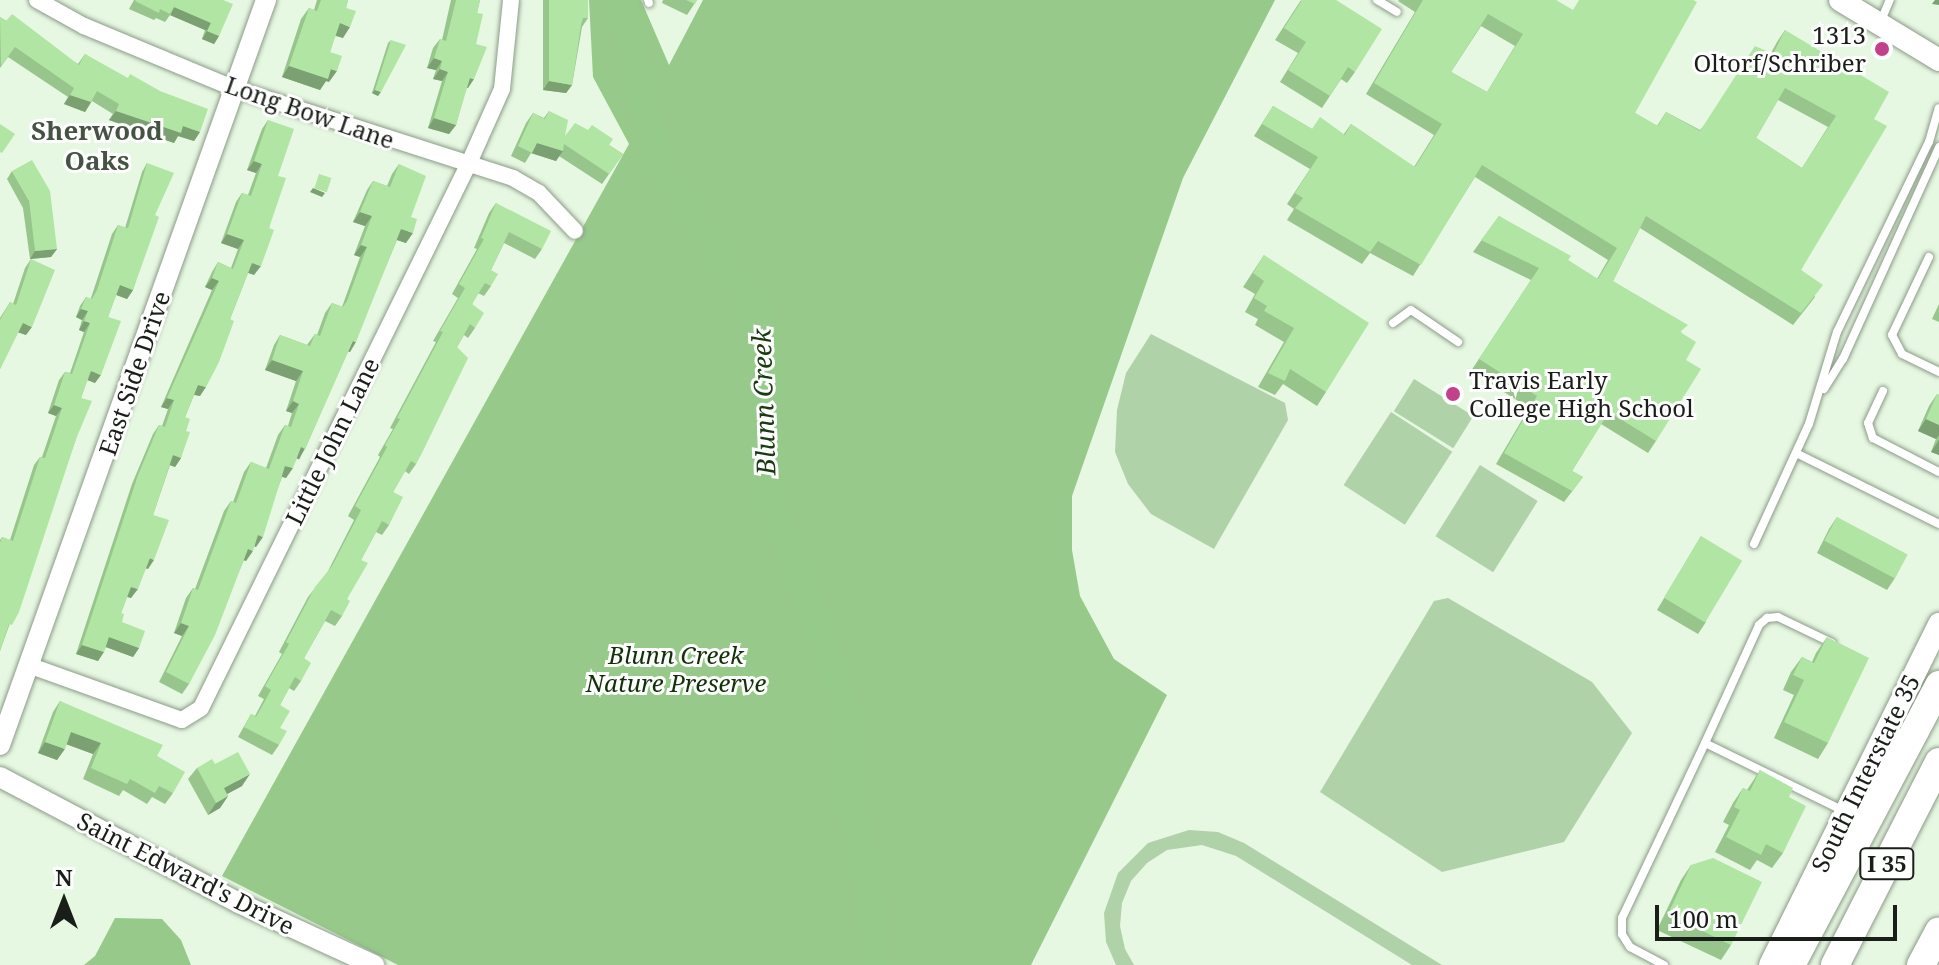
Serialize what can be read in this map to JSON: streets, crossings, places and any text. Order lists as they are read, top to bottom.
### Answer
{
  "streets": {
    "highway": ["I 35"],
    "main road": ["South Interstate 35"],
    "street": [
      "Long Bow Lane",
      "East Side Drive",
      "Little John Lane",
      "Saint Edward's Drive"
    ]
  },
  "crossings": [
    ["Long Bow Lane", "East Side Drive"],
    ["Long Bow Lane", "Little John Lane"],
    ["East Side Drive", "Little John Lane"]
  ],
  "districts": ["Sherwood Oaks"],
  "water": ["Blunn Creek"],
  "parks": ["Blunn Creek Nature Preserve"],
  "places": ["1313 Oltorf/Schriber", "Travis Early College High School"],
  "scale_bar": "100 m",
  "north": "top"
}
